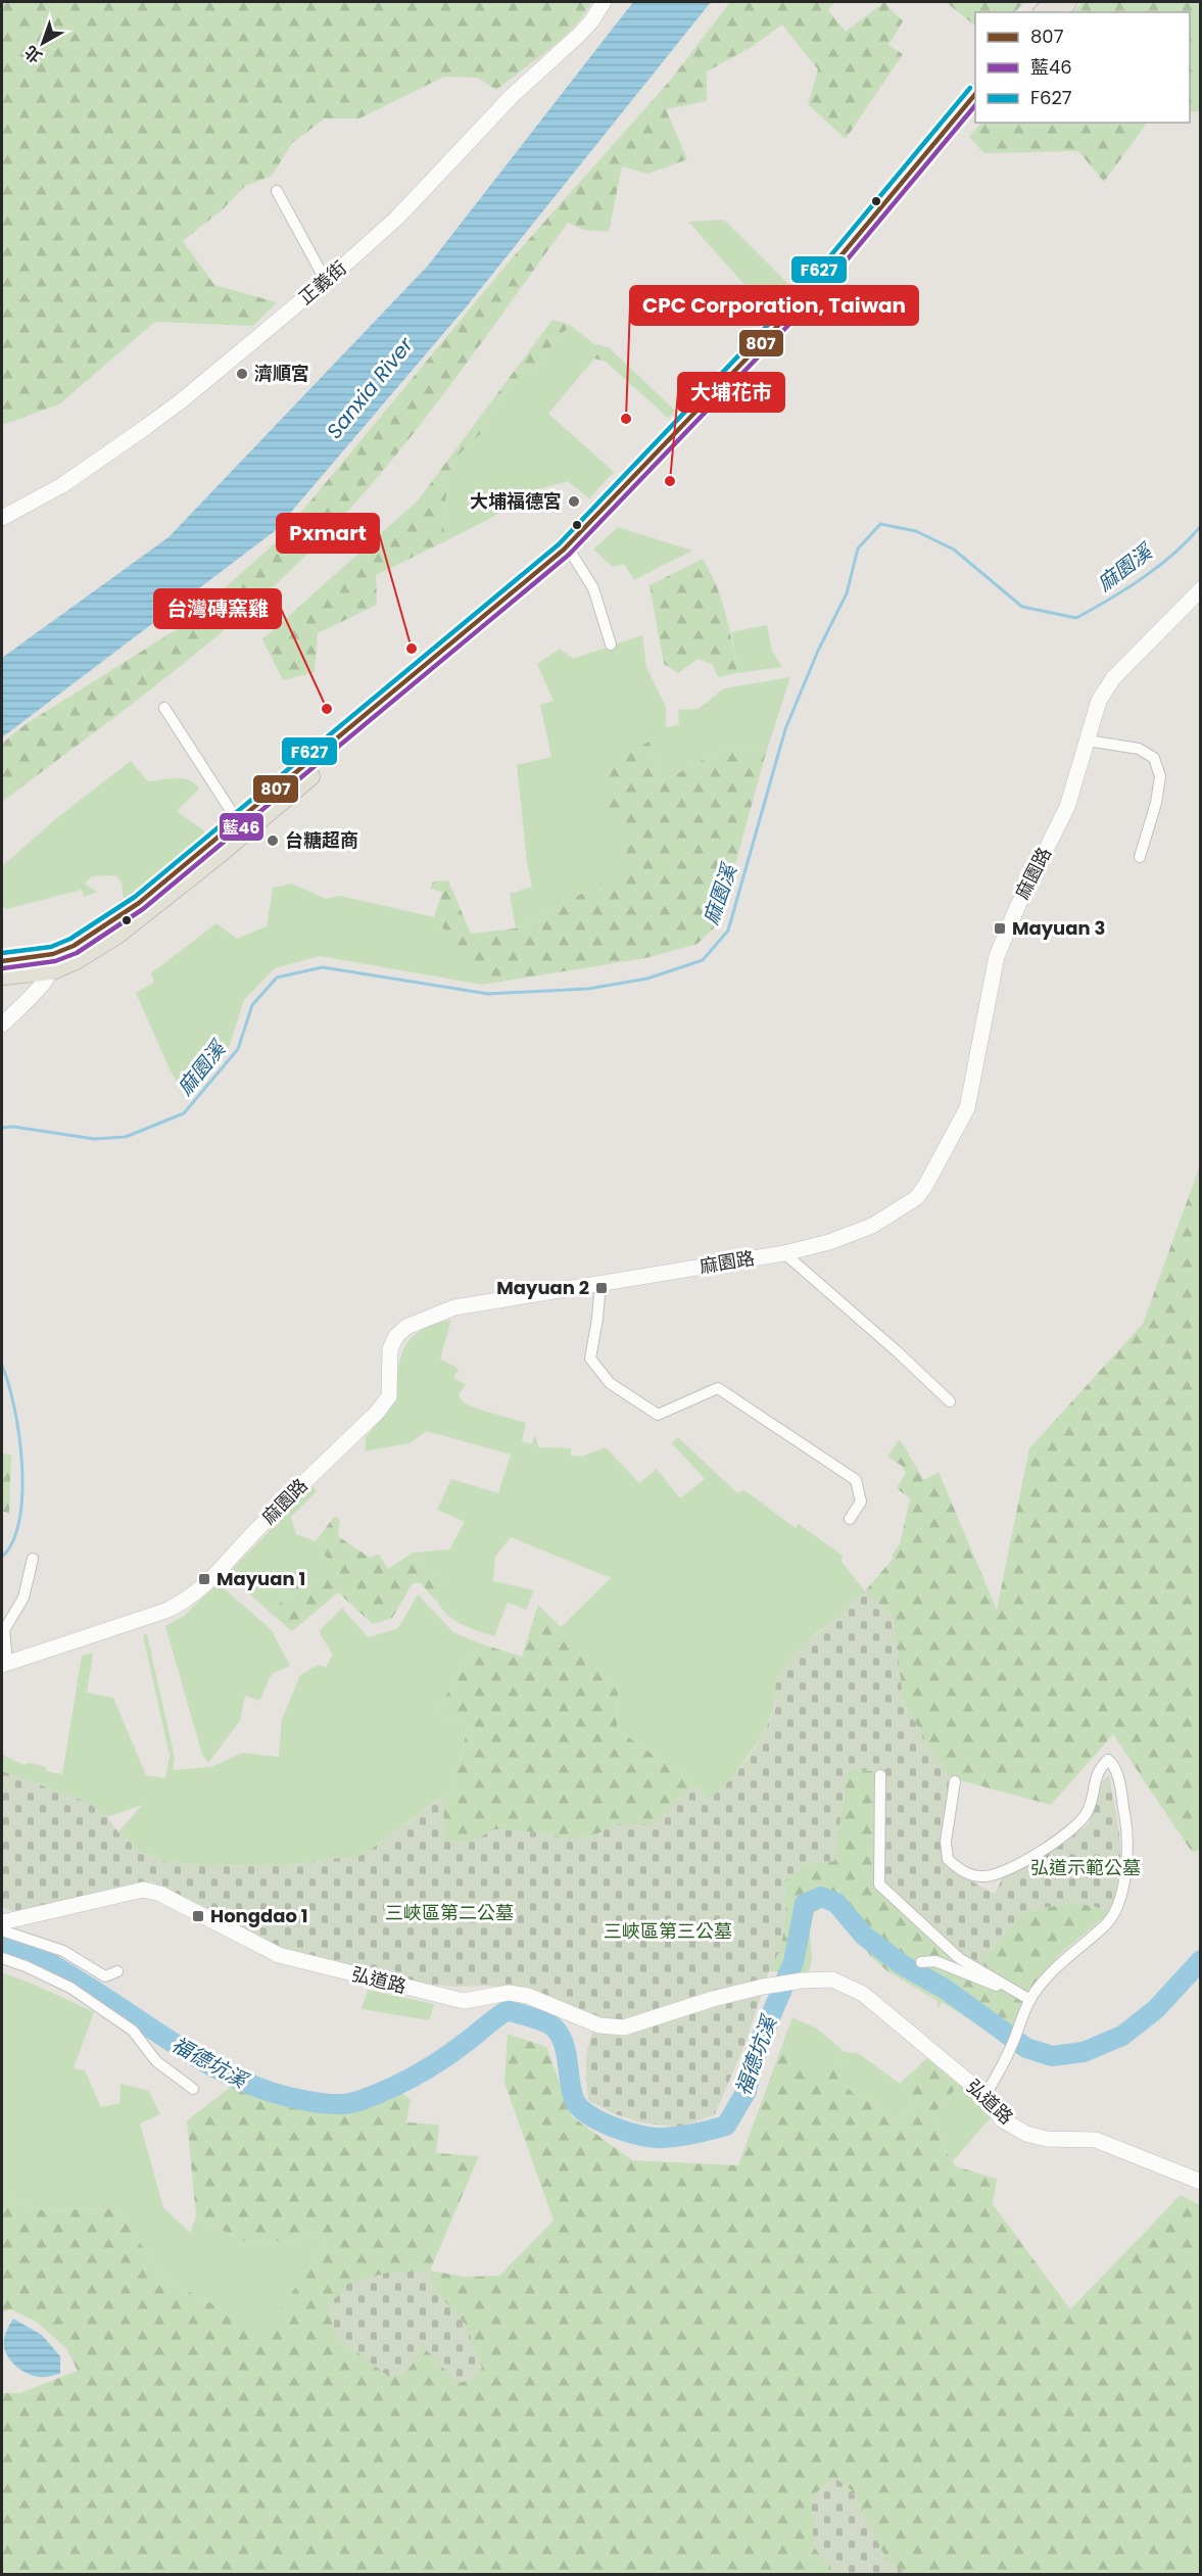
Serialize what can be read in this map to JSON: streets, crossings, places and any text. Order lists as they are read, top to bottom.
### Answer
{
  "streets": {
    "street": ["正義街", "麻園路", "弘道路"]
  },
  "water": ["Sanxia River", "麻園溪", "福德坑溪"],
  "parks": ["弘道示範公墓", "三峽區第二公墓", "三峽區第三公墓"],
  "places": {
    "other": [
      "濟順宮",
      "CPC Corporation, Taiwan",
      "大埔花市",
      "大埔福德宮",
      "Pxmart",
      "台灣磚窯雞",
      "台糖超商"
    ],
    "transit": [
      "Mayuan 3",
      "Mayuan 2",
      "Mayuan 1",
      "Hongdao 1"
    ]
  },
  "lines": ["transit line F627", "transit line 807", "transit line 藍46"],
  "legend": ["807", "藍46", "F627"],
  "north": "bottom left"
}
